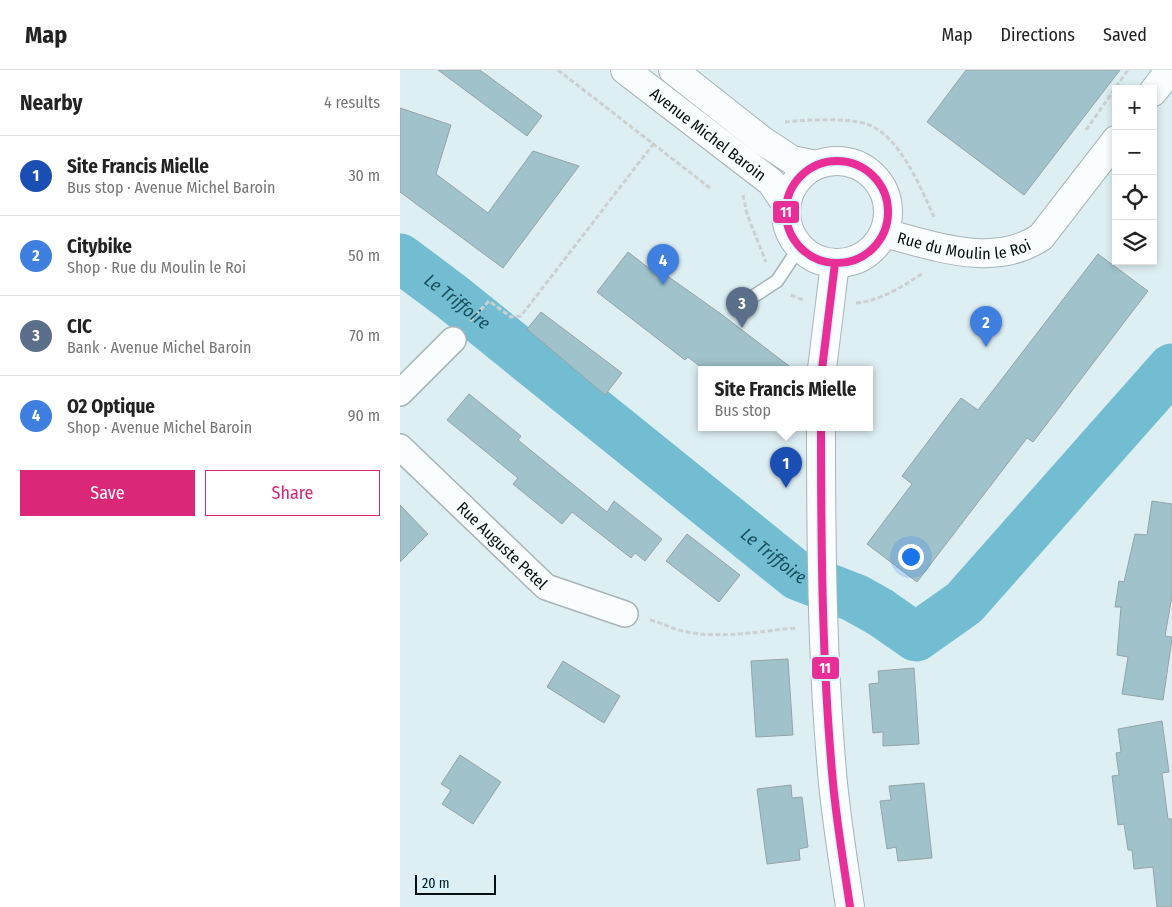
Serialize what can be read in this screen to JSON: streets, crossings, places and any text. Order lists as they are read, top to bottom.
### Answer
{
  "streets": {
    "street": ["Avenue Michel Baroin", "Rue du Moulin le Roi", "Rue Auguste Petel"]
  },
  "crossings": [
    ["Avenue Michel Baroin", "Rue du Moulin le Roi"]
  ],
  "water": ["Le Triffoire"],
  "lines": ["transit line 11"],
  "scale_bar": "20 m",
  "page": {
    "header": "Map",
    "nav": ["Map", "Directions", "Saved"],
    "heading": ["Nearby", "4 results"],
    "map_buttons": ["+", "−"],
    "list": [
      {
        "mark": "1",
        "name": "Site Francis Mielle",
        "note": "Bus stop · Avenue Michel Baroin",
        "value": "30 m"
      },
      {
        "mark": "2",
        "name": "Citybike",
        "note": "Shop · Rue du Moulin le Roi",
        "value": "50 m"
      },
      {
        "mark": "3",
        "name": "CIC",
        "note": "Bank · Avenue Michel Baroin",
        "value": "70 m"
      },
      {
        "mark": "4",
        "name": "O2 Optique",
        "note": "Shop · Avenue Michel Baroin",
        "value": "90 m"
      }
    ],
    "pins": [
      "4",
      "3",
      "2",
      "1"
    ],
    "popup": ["Site Francis Mielle", "Bus stop"],
    "buttons": ["Save", "Share"],
    "scale": "20 m"
  }
}
